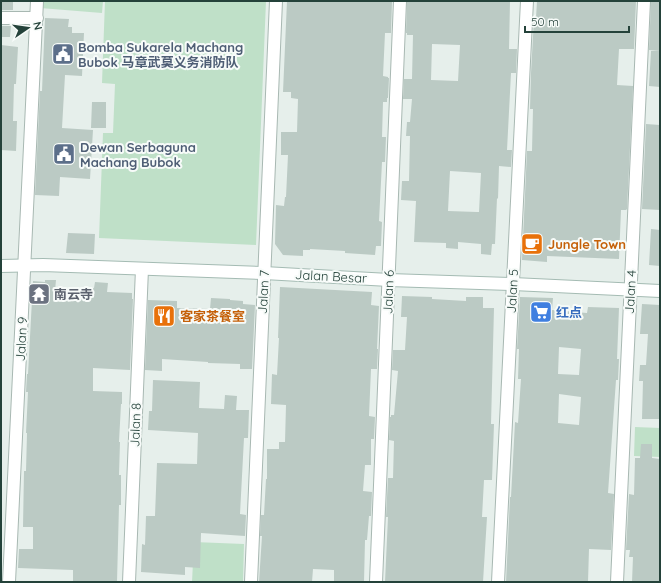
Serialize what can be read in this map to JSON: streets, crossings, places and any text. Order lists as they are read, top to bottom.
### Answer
{
  "streets": {
    "street": [
      "Jalan Besar",
      "Jalan 5",
      "Jalan 7",
      "Jalan 6",
      "Jalan 4",
      "Jalan 9",
      "Jalan 8"
    ]
  },
  "crossings": [
    ["Jalan Besar", "Jalan 5"],
    ["Jalan Besar", "Jalan 7"],
    ["Jalan Besar", "Jalan 6"],
    ["Jalan Besar", "Jalan 4"],
    ["Jalan Besar", "Jalan 9"],
    ["Jalan Besar", "Jalan 8"]
  ],
  "places": {
    "public building": ["Bomba Sukarela Machang Bubok 马章武莫义务消防队", "Dewan Serbaguna Machang Bubok"],
    "cafe": ["Jungle Town"],
    "temple": ["南云寺"],
    "supermarket": ["红点"],
    "restaurant": ["客家茶餐室"]
  },
  "scale_bar": "50 m",
  "north": "right"
}
